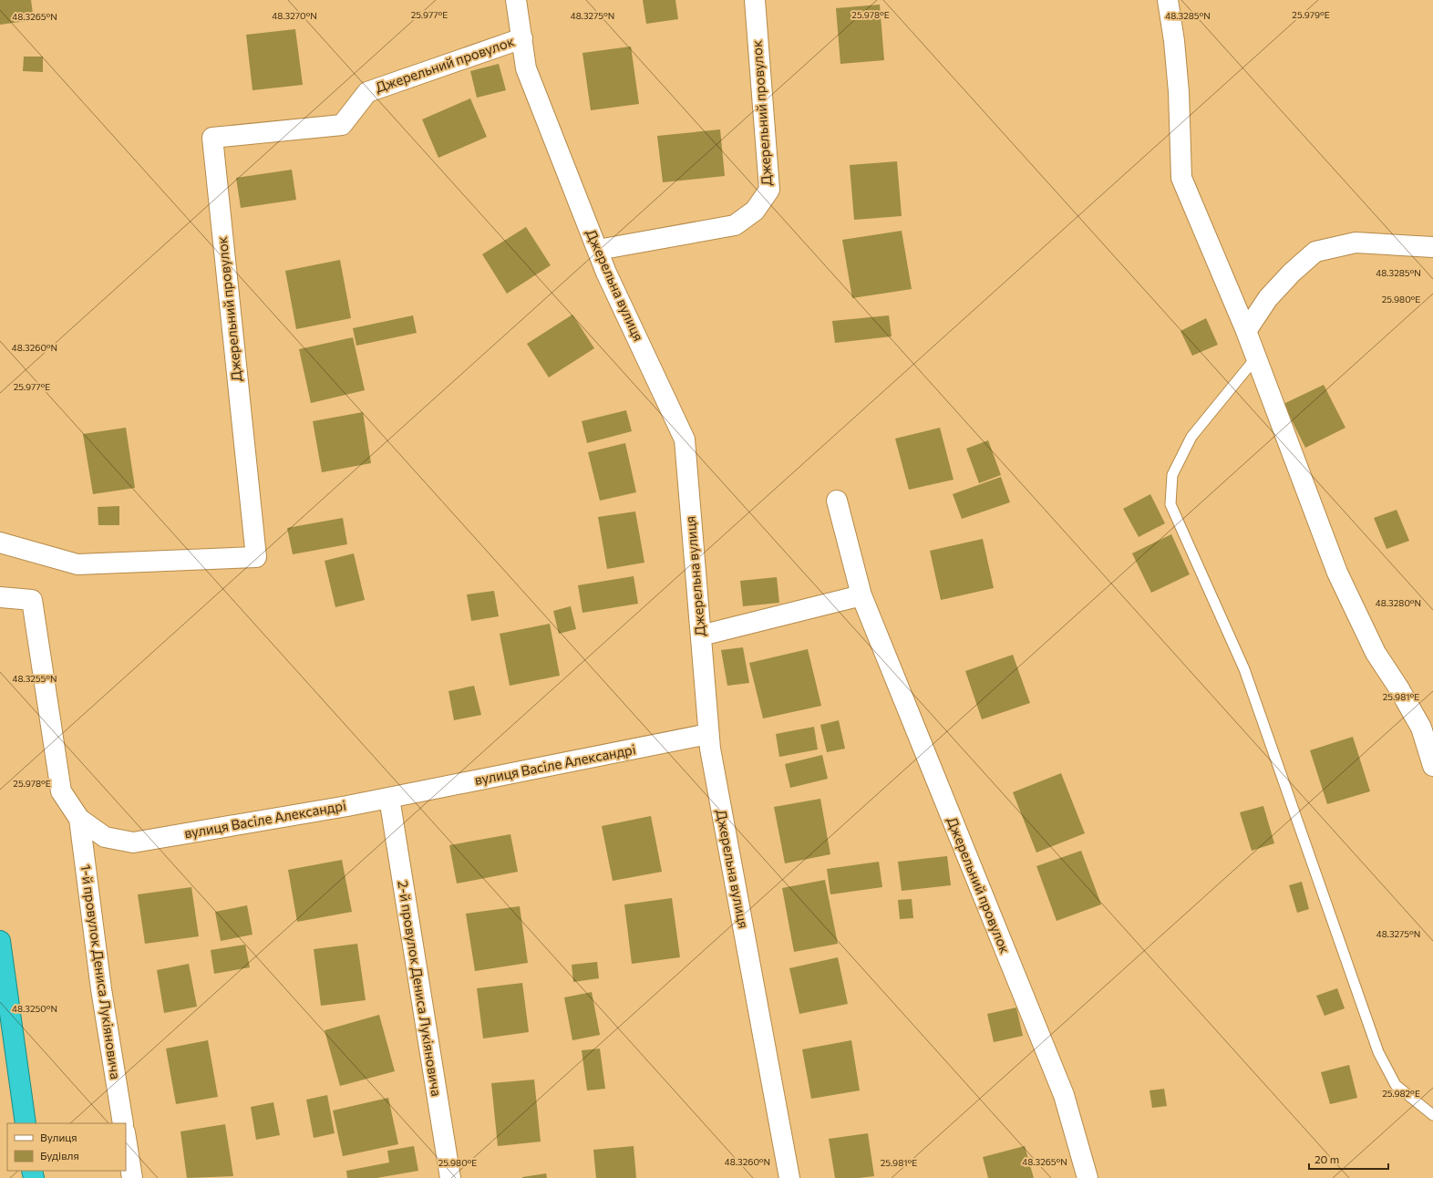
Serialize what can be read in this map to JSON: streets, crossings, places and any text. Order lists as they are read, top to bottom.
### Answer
{
  "streets": {
    "street": [
      "Джерельний провулок",
      "Джерельна вулиця",
      "вулиця Васіле Александрі",
      "1-й провулок Дениса Лукіяновича",
      "2-й провулок Дениса Лукіяновича"
    ]
  },
  "crossings": [
    ["Джерельний провулок", "Джерельна вулиця"],
    ["Джерельна вулиця", "вулиця Васіле Александрі"],
    ["вулиця Васіле Александрі", "1-й провулок Дениса Лукіяновича"],
    ["вулиця Васіле Александрі", "2-й провулок Дениса Лукіяновича"]
  ],
  "legend": ["Вулиця", "Будівля"],
  "scale_bar": "20 m",
  "coordinates": [
    "25.977°E",
    "25.978°E",
    "25.979°E",
    "48.3270°N",
    "48.3275°N",
    "48.3285°N",
    "48.3265°N",
    "25.980°E",
    "48.3260°N",
    "48.3280°N",
    "48.3255°N",
    "25.981°E",
    "48.3250°N",
    "25.982°E"
  ]
}
